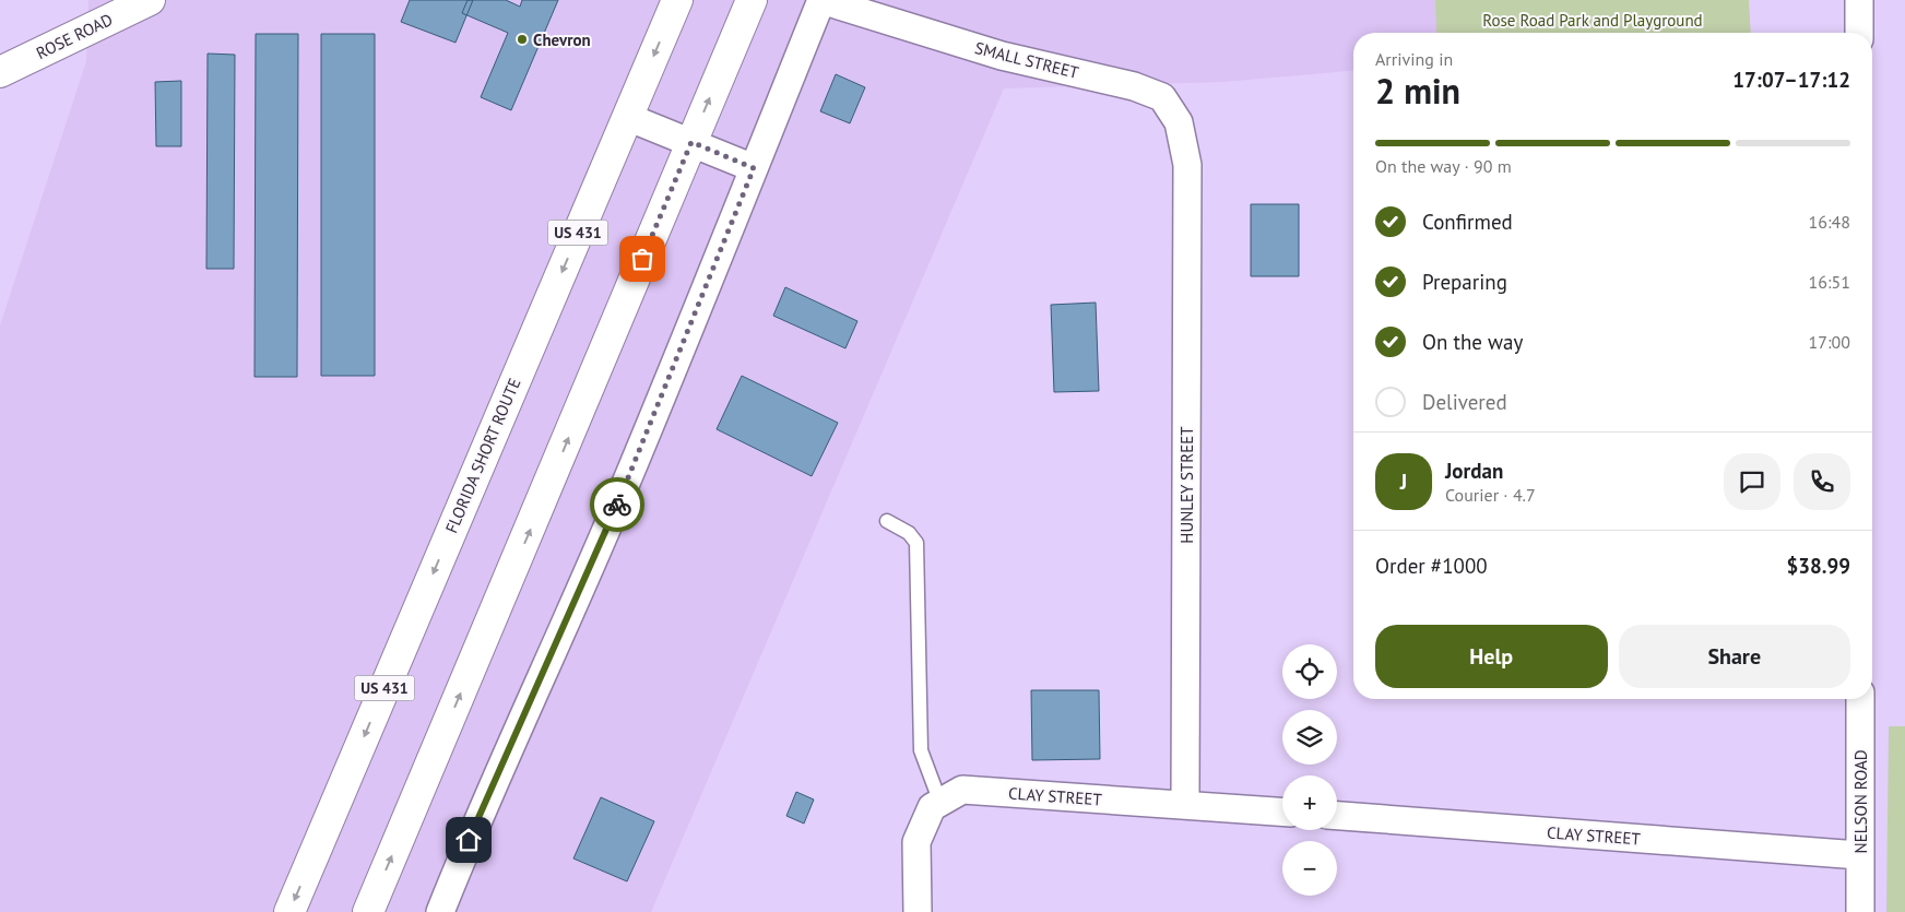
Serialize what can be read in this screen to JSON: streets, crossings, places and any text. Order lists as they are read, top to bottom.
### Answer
{
  "streets": {
    "main road": ["ROSE ROAD", "US 431", "FLORIDA SHORT ROUTE"],
    "street": [
      "SMALL STREET",
      "HUNLEY STREET",
      "CLAY STREET",
      "NELSON ROAD"
    ]
  },
  "crossings": [
    ["SMALL STREET", "HUNLEY STREET"],
    ["HUNLEY STREET", "CLAY STREET"],
    ["CLAY STREET", "NELSON ROAD"]
  ],
  "parks": ["Rose Road Park and Playground"],
  "places": ["Chevron"],
  "page": {
    "heading": ["2 min", "Arriving in", "17:07–17:12"],
    "panel": [
      "Jordan",
      "Courier · 4.7",
      "Order #1000",
      "$38.99"
    ],
    "bar": "On the way · 90 m",
    "list": [
      ["Confirmed", "16:48"],
      ["Preparing", "16:51"],
      ["On the way", "17:00"],
      "Delivered"
    ],
    "round": "J",
    "buttons": ["Help", "Share"],
    "map_buttons": ["+", "−"]
  }
}
